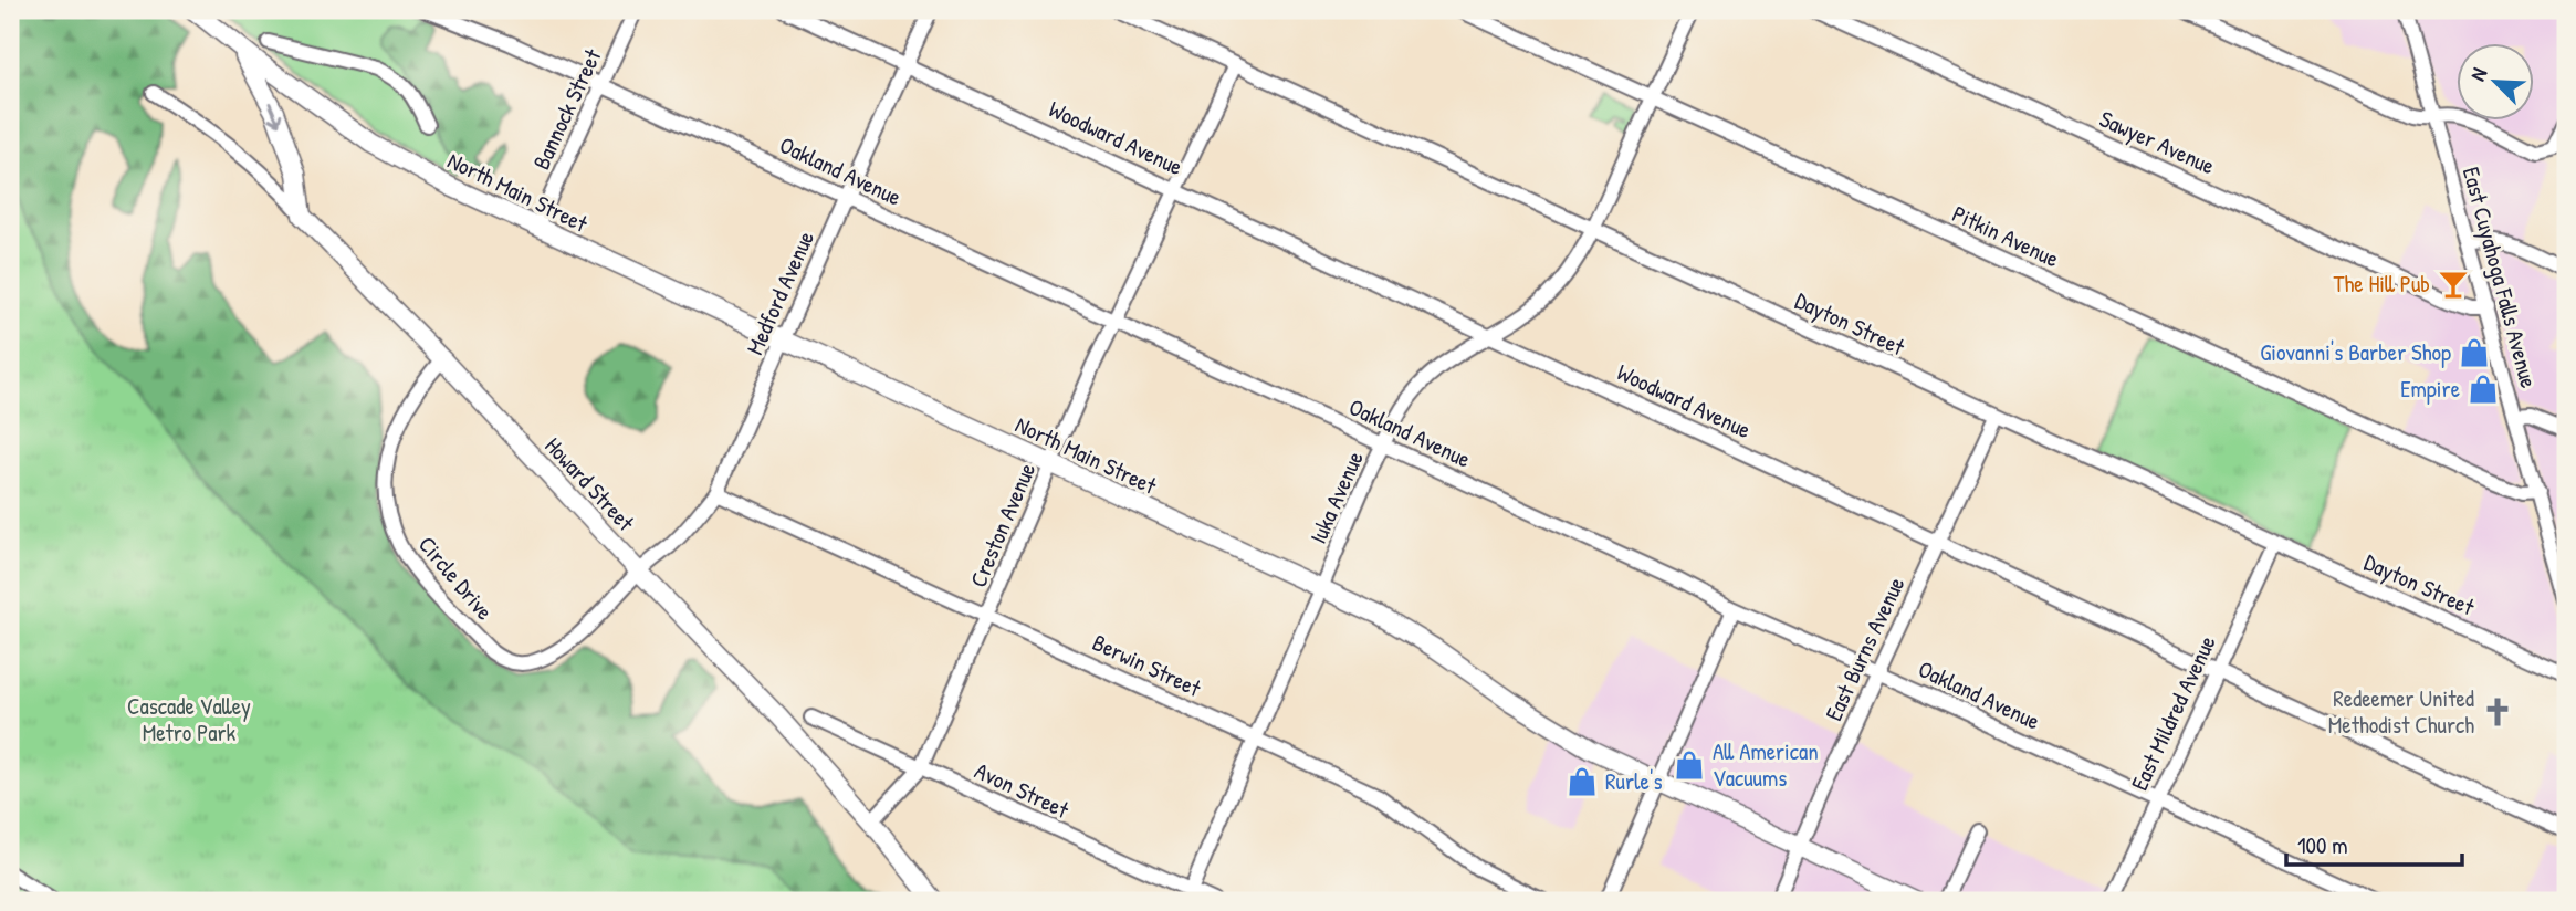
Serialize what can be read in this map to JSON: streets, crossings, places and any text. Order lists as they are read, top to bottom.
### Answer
{
  "streets": {
    "main road": ["North Main Street", "Howard Street"],
    "street": [
      "Bannock Street",
      "Woodward Avenue",
      "Sawyer Avenue",
      "Oakland Avenue",
      "Pitkin Avenue",
      "East Cuyahoga Falls Avenue",
      "Medford Avenue",
      "Dayton Street",
      "Iuka Avenue",
      "Creston Avenue",
      "Circle Drive",
      "East Burns Avenue",
      "Berwin Street",
      "East Mildred Avenue",
      "Avon Street"
    ]
  },
  "crossings": [
    ["Bannock Street", "Oakland Avenue"],
    ["Bannock Street", "North Main Street"],
    ["Woodward Avenue", "Medford Avenue"],
    ["Woodward Avenue", "Iuka Avenue"],
    ["Woodward Avenue", "Creston Avenue"],
    ["Woodward Avenue", "East Burns Avenue"],
    ["Woodward Avenue", "East Mildred Avenue"],
    ["Sawyer Avenue", "East Cuyahoga Falls Avenue"],
    ["Oakland Avenue", "Medford Avenue"],
    ["Oakland Avenue", "Iuka Avenue"],
    ["Oakland Avenue", "Creston Avenue"],
    ["Oakland Avenue", "East Burns Avenue"],
    ["Oakland Avenue", "East Mildred Avenue"],
    ["North Main Street", "Medford Avenue"],
    ["North Main Street", "Iuka Avenue"],
    ["North Main Street", "Creston Avenue"],
    ["North Main Street", "East Burns Avenue"],
    ["Pitkin Avenue", "East Cuyahoga Falls Avenue"],
    ["Pitkin Avenue", "Iuka Avenue"],
    ["Medford Avenue", "Howard Street"],
    ["Medford Avenue", "Circle Drive"],
    ["Medford Avenue", "Berwin Street"],
    ["Dayton Street", "Iuka Avenue"],
    ["Dayton Street", "Creston Avenue"],
    ["Dayton Street", "East Burns Avenue"],
    ["Dayton Street", "East Mildred Avenue"],
    ["Howard Street", "Creston Avenue"],
    ["Howard Street", "Circle Drive"],
    ["Iuka Avenue", "Berwin Street"],
    ["Iuka Avenue", "Avon Street"],
    ["Creston Avenue", "Berwin Street"],
    ["Creston Avenue", "Avon Street"]
  ],
  "parks": ["Cascade Valley Metro Park"],
  "places": {
    "bar": ["The Hill Pub"],
    "shop": [
      "Giovanni's Barber Shop",
      "Empire",
      "All American Vacuums",
      "Rurle's"
    ],
    "church": ["Redeemer United Methodist Church"]
  },
  "scale_bar": "100 m",
  "north": "top left"
}
